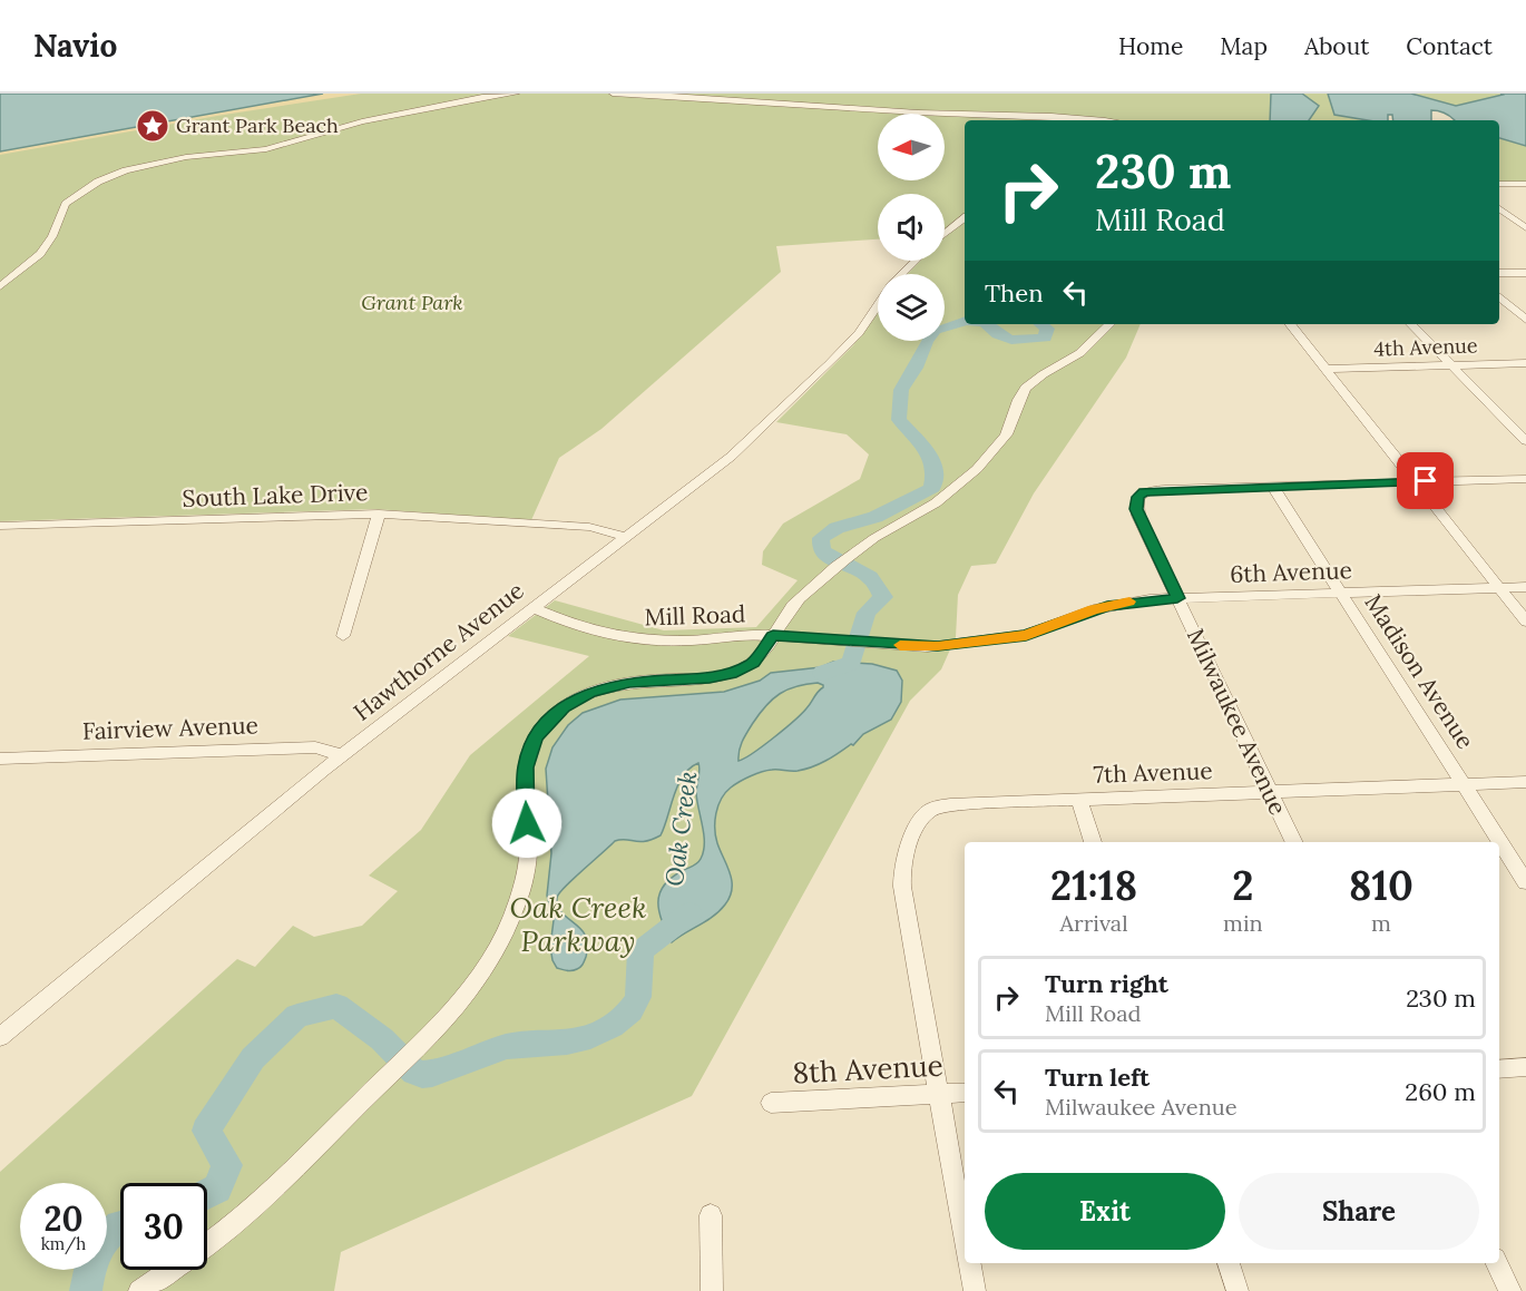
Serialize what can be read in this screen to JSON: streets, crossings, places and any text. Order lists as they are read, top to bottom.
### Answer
{
  "streets": {
    "street": [
      "4th Avenue",
      "South Lake Drive",
      "6th Avenue",
      "Mill Road",
      "Hawthorne Avenue",
      "Madison Avenue",
      "Milwaukee Avenue",
      "Fairview Avenue",
      "7th Avenue",
      "8th Avenue"
    ]
  },
  "crossings": [
    ["South Lake Drive", "Hawthorne Avenue"],
    ["6th Avenue", "Mill Road"],
    ["6th Avenue", "Madison Avenue"],
    ["6th Avenue", "Milwaukee Avenue"],
    ["Mill Road", "Hawthorne Avenue"],
    ["Mill Road", "Milwaukee Avenue"],
    ["Hawthorne Avenue", "Fairview Avenue"],
    ["Madison Avenue", "Milwaukee Avenue"],
    ["Madison Avenue", "7th Avenue"],
    ["Milwaukee Avenue", "7th Avenue"],
    ["7th Avenue", "8th Avenue"]
  ],
  "water": ["Oak Creek"],
  "parks": ["Grant Park", "Oak Creek Parkway"],
  "places": {
    "place": ["Grant Park Beach"]
  },
  "north": "left",
  "page": {
    "header": "Navio",
    "nav": [
      "Home",
      "Map",
      "About",
      "Contact"
    ],
    "turn": ["230 m", "Mill Road"],
    "then": "Then",
    "eta": [
      "21:18",
      "Arrival",
      "2",
      "min",
      "810",
      "m"
    ],
    "list": [
      {
        "name": "Turn right",
        "note": "Mill Road",
        "value": "230 m"
      },
      {
        "name": "Turn left",
        "note": "Milwaukee Avenue",
        "value": "260 m"
      }
    ],
    "buttons": ["Exit", "Share"],
    "speed": "20 km/h",
    "limit": "30"
  }
}
